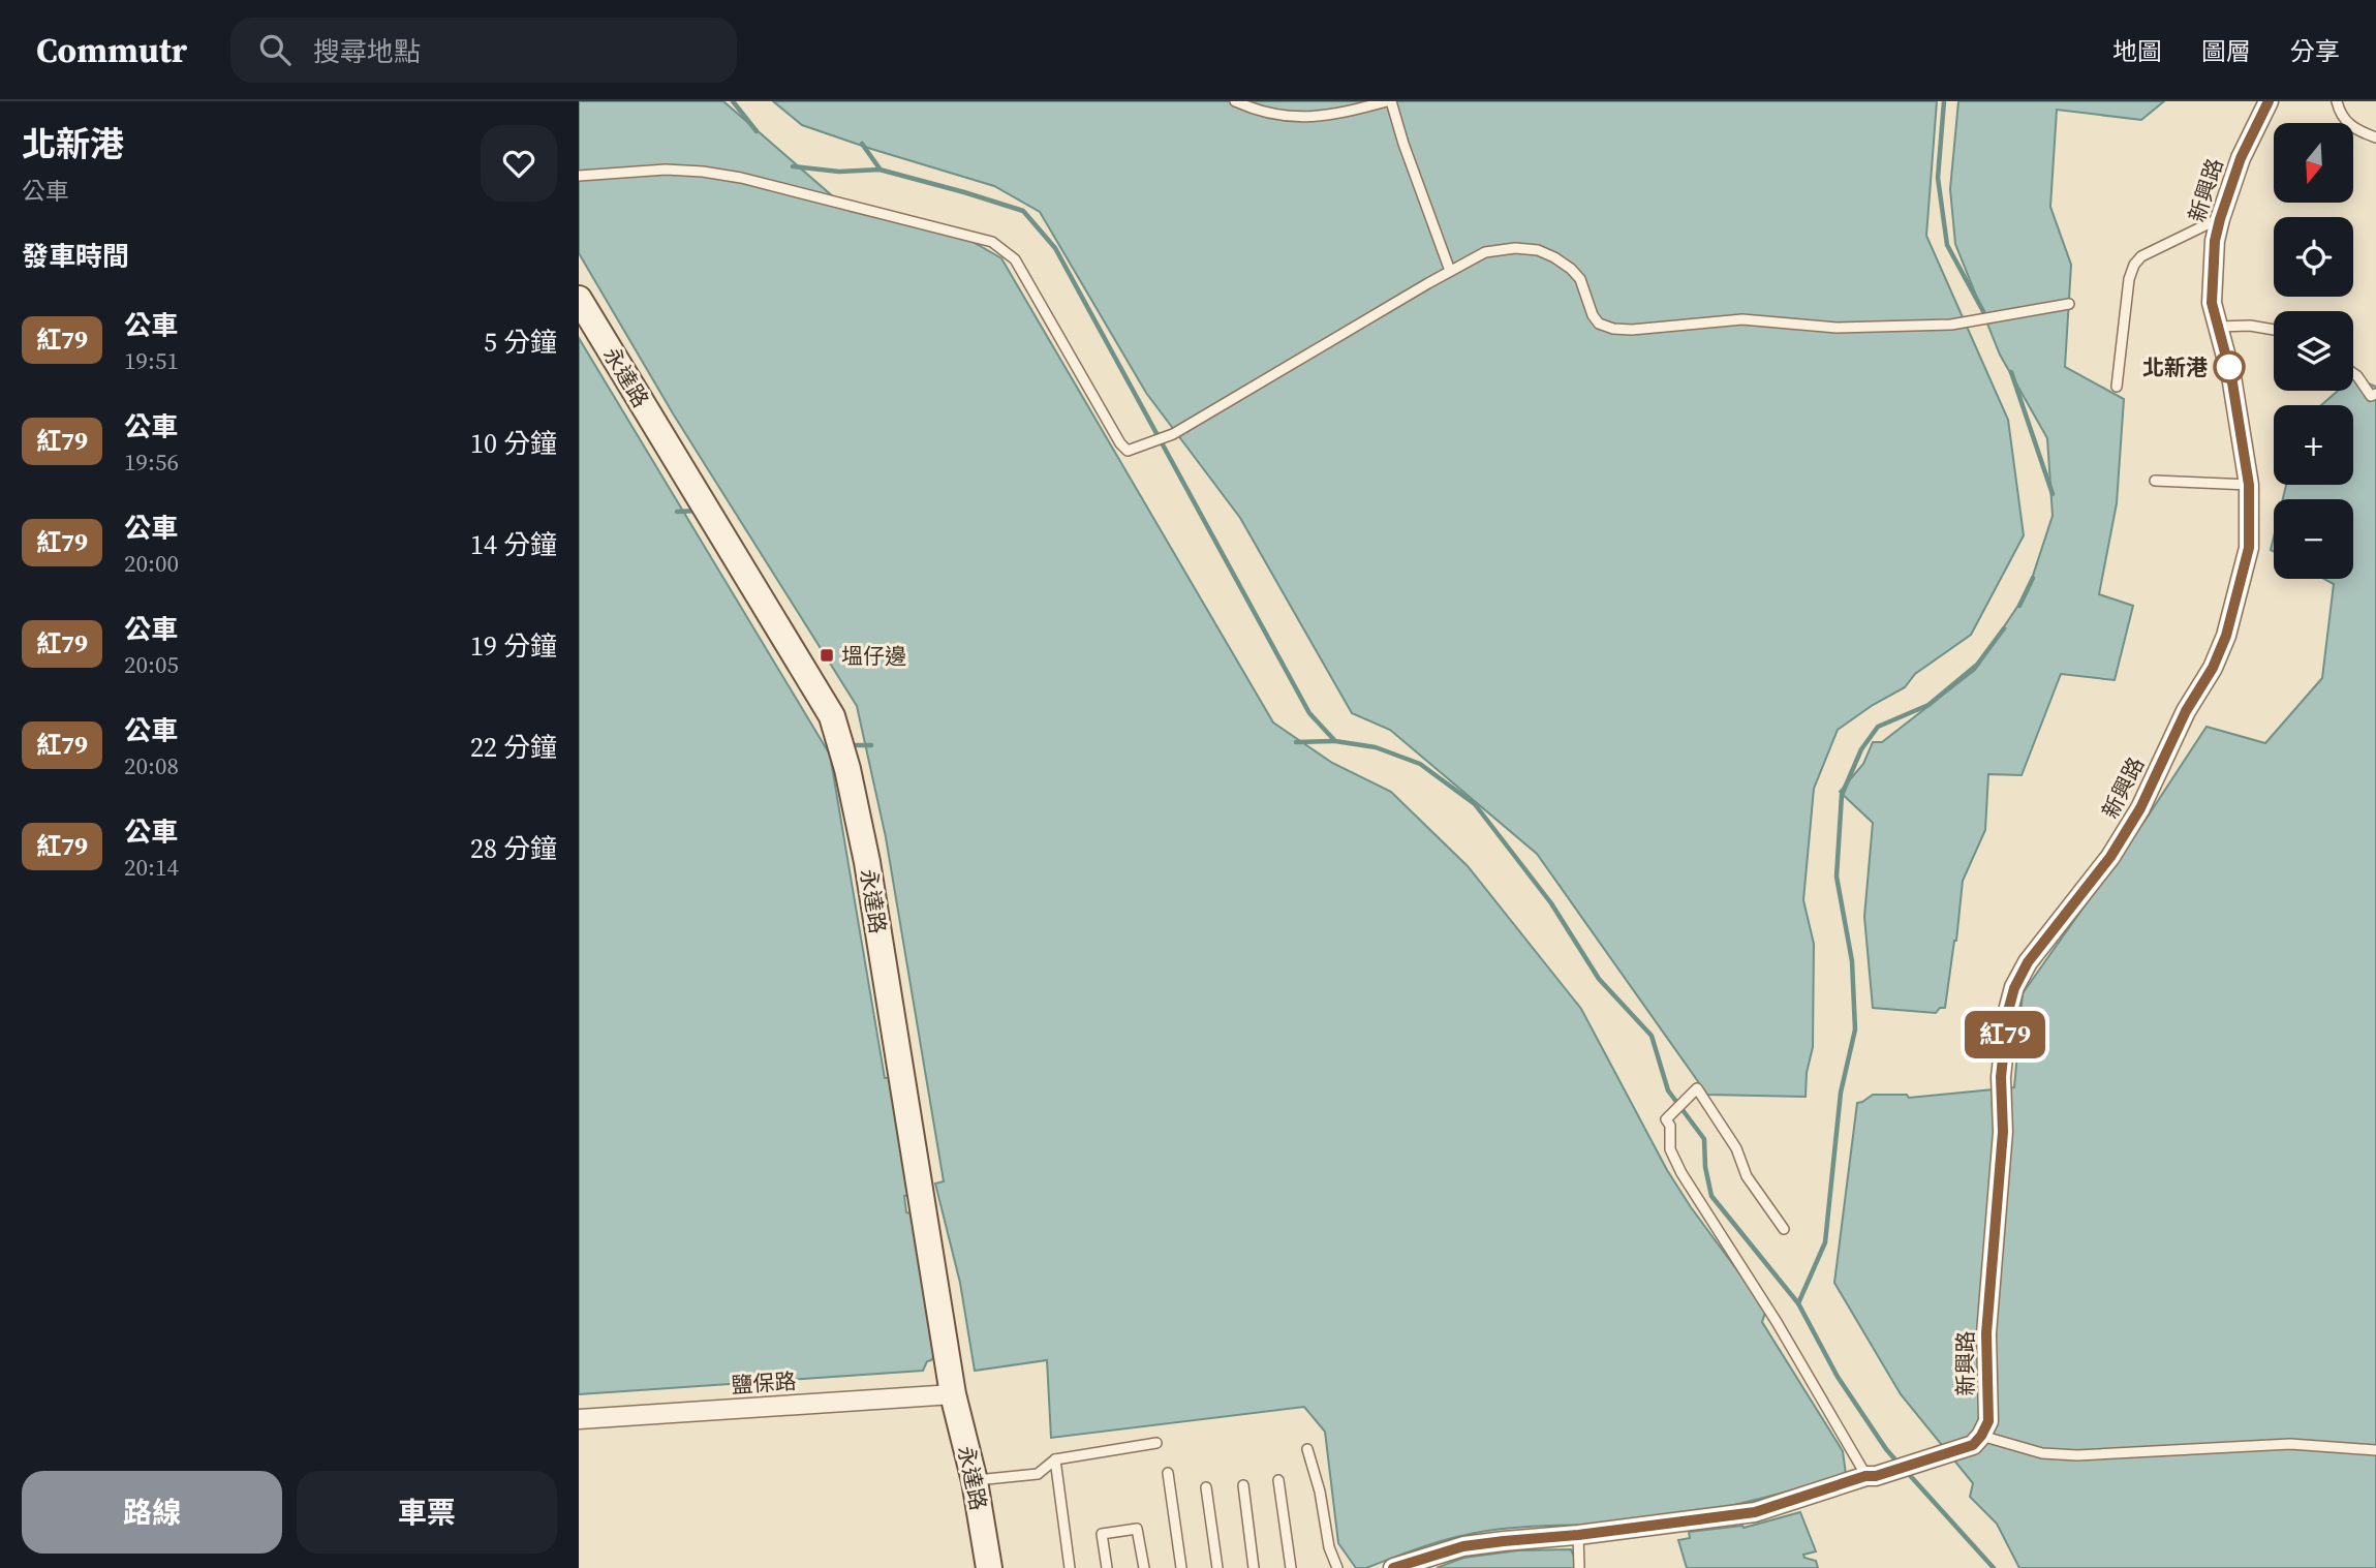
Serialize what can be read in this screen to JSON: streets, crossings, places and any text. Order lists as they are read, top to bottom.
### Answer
{
  "streets": {
    "street": ["新興路", "永達路", "鹽保路"]
  },
  "crossings": [
    ["永達路", "鹽保路"]
  ],
  "places": {
    "other": ["北新港"],
    "transit": ["塭仔邊"]
  },
  "lines": ["bus line 紅79"],
  "north": "bottom",
  "page": {
    "header": "Commutr",
    "search": "搜尋地點",
    "nav": ["地圖", "圖層", "分享"],
    "heading": [
      ["北新港", "公車"],
      "發車時間"
    ],
    "on_map": "紅79",
    "map_buttons": ["+", "−"],
    "list": [
      {
        "mark": "紅79",
        "name": "公車",
        "note": "19:51",
        "value": "5 分鐘"
      },
      {
        "mark": "紅79",
        "name": "公車",
        "note": "19:56",
        "value": "10 分鐘"
      },
      {
        "mark": "紅79",
        "name": "公車",
        "note": "20:00",
        "value": "14 分鐘"
      },
      {
        "mark": "紅79",
        "name": "公車",
        "note": "20:05",
        "value": "19 分鐘"
      },
      {
        "mark": "紅79",
        "name": "公車",
        "note": "20:08",
        "value": "22 分鐘"
      },
      {
        "mark": "紅79",
        "name": "公車",
        "note": "20:14",
        "value": "28 分鐘"
      }
    ],
    "buttons": ["路線", "車票"]
  }
}
